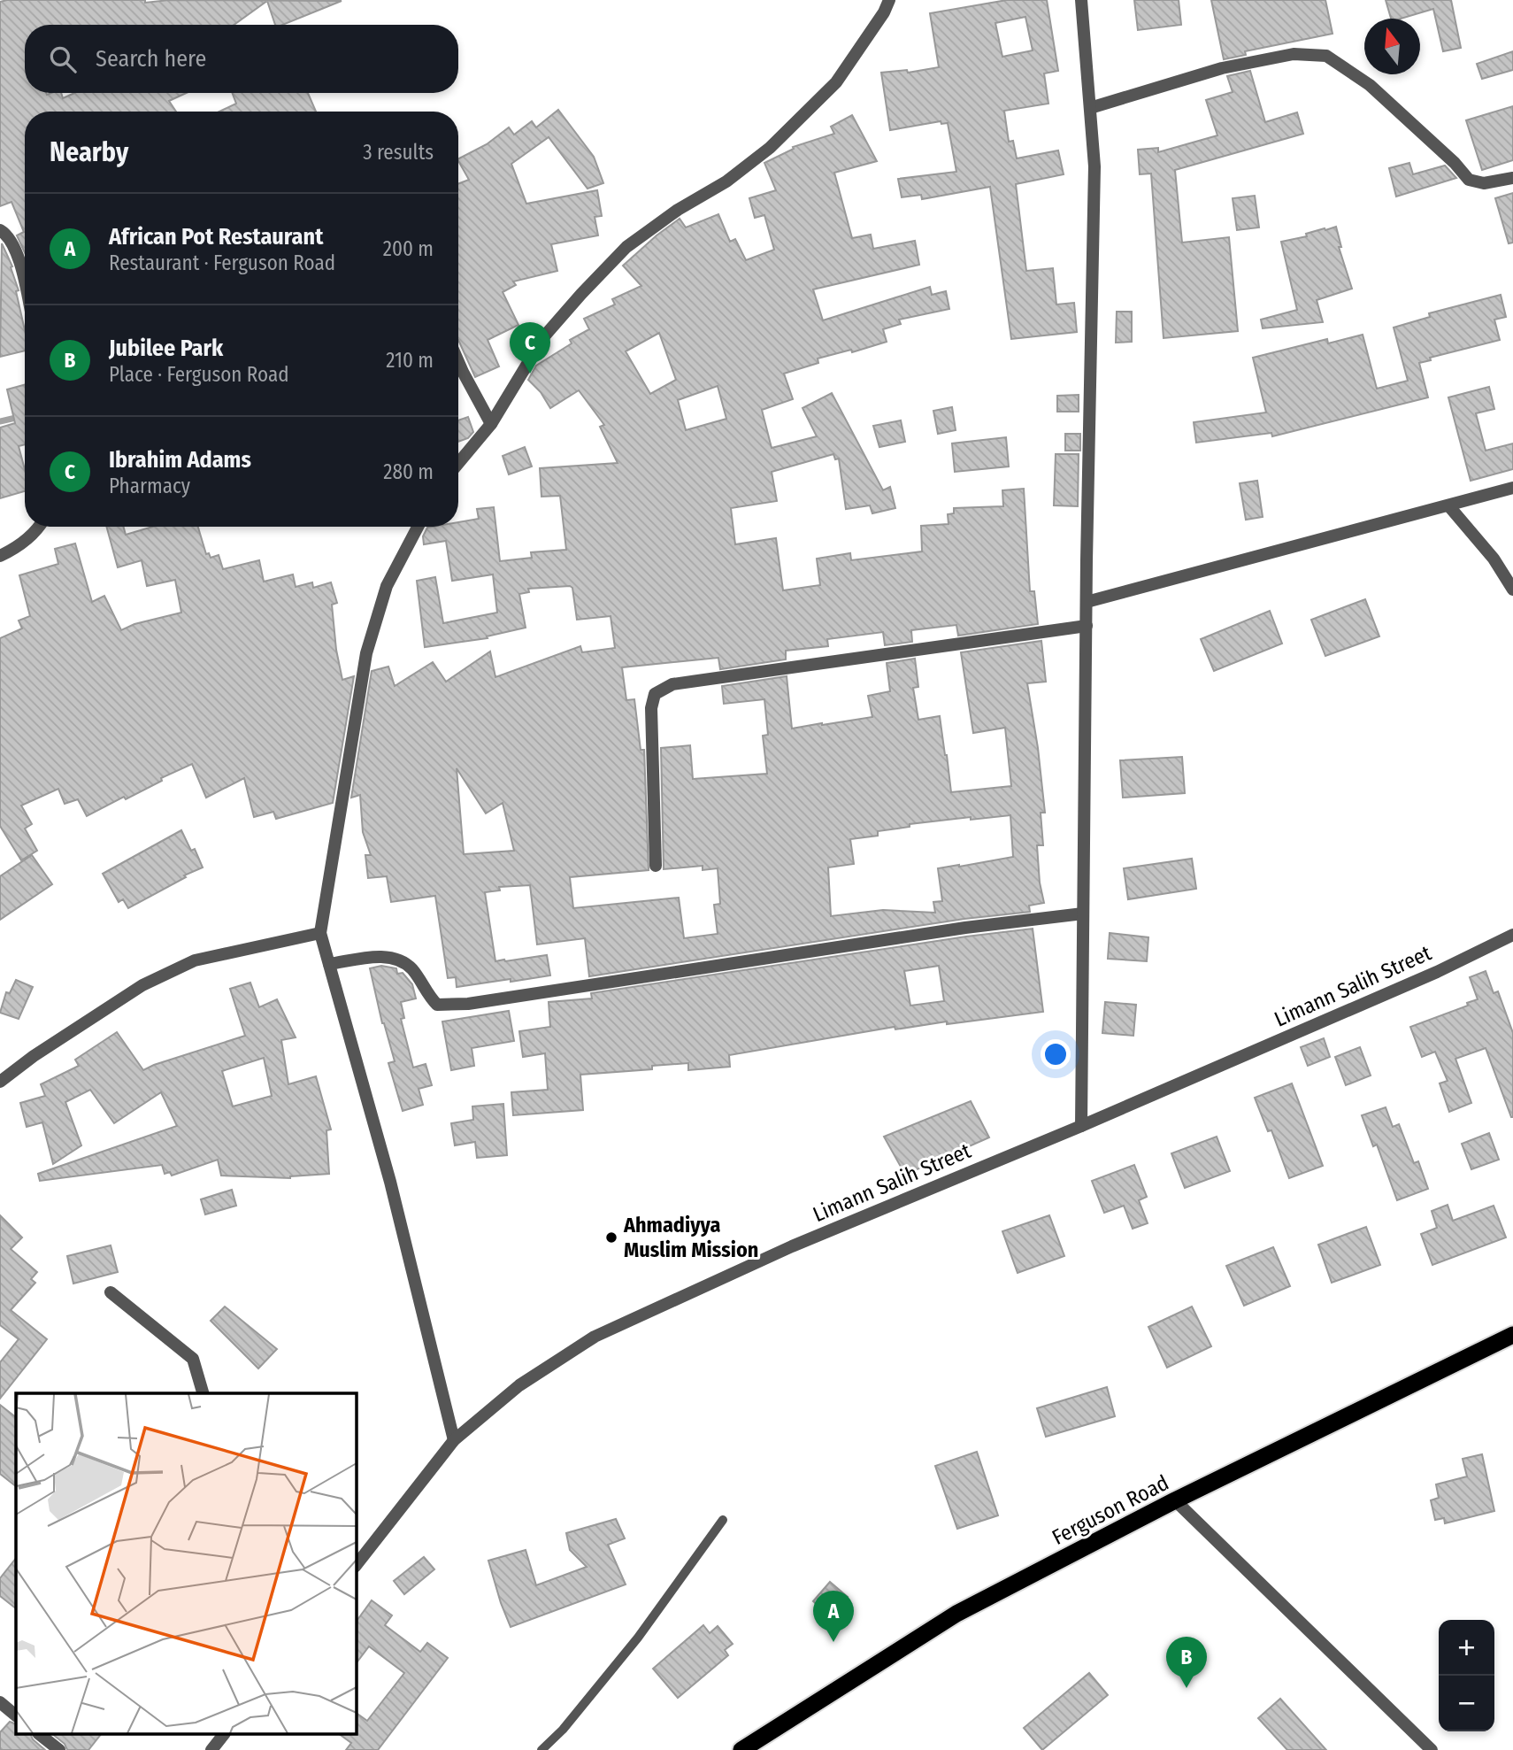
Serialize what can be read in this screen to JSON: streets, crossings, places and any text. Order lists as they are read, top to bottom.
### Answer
{
  "streets": {
    "highway": ["Ferguson Road"],
    "street": ["Limann Salih Street"]
  },
  "places": ["Ahmadiyya Muslim Mission"],
  "north": "top",
  "page": {
    "search": "Search here",
    "heading": ["Nearby", "3 results"],
    "list": [
      {
        "mark": "A",
        "name": "African Pot Restaurant",
        "note": "Restaurant · Ferguson Road",
        "value": "200 m"
      },
      {
        "mark": "B",
        "name": "Jubilee Park",
        "note": "Place · Ferguson Road",
        "value": "210 m"
      },
      {
        "mark": "C",
        "name": "Ibrahim Adams",
        "note": "Pharmacy",
        "value": "280 m"
      }
    ],
    "pins": ["C", "A", "B"],
    "map_buttons": ["+", "−"]
  }
}
